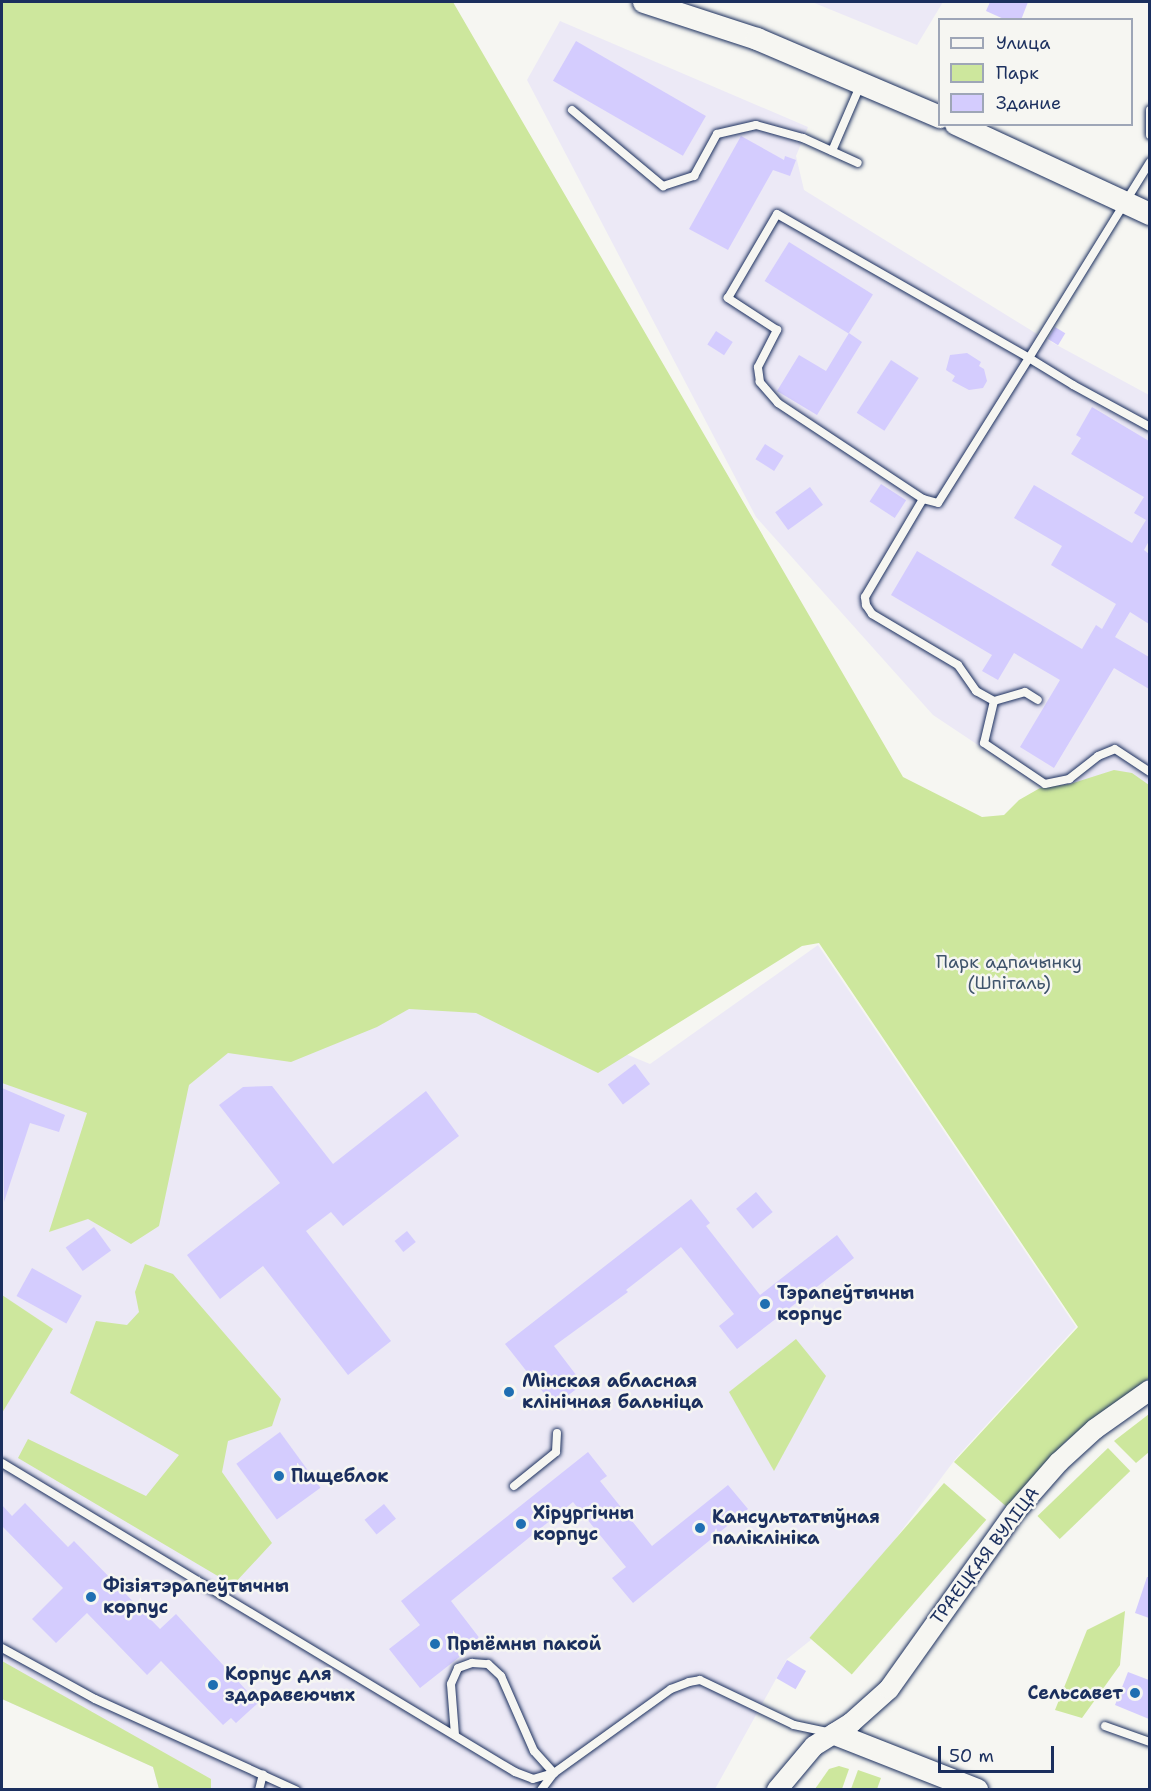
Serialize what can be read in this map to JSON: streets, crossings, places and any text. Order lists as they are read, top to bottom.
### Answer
{
  "streets": {
    "street": ["ТРАЕЦКАЯ ВУЛІЦА"]
  },
  "parks": ["Парк адпачынку (Шпіталь)"],
  "places": [
    "Тэрапеўтычны корпус",
    "Мінская абласная клінічная бальніца",
    "Пищеблок",
    "Хірургічны корпус",
    "Кансультатыўная паліклініка",
    "Фізіятэрапеўтычны корпус",
    "Прыёмны пакой",
    "Корпус для здаравеючых",
    "Сельсавет"
  ],
  "legend": ["Улица", "Парк", "Здание"],
  "scale_bar": "50 m"
}
